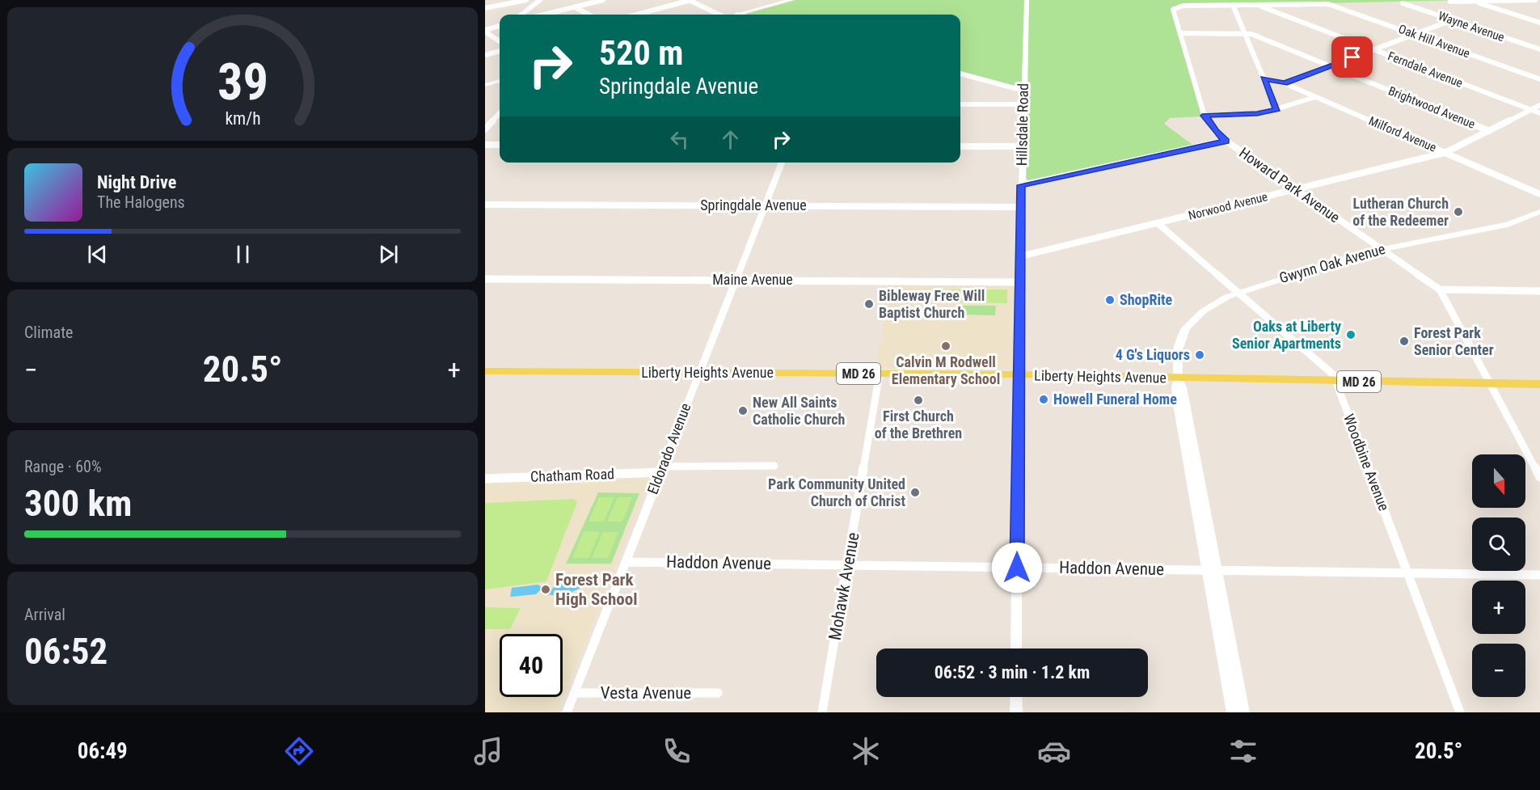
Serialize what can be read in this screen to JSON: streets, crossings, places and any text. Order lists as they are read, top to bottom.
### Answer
{
  "streets": {
    "main road": [
      "Hillsdale Road",
      "Gwynn Oak Avenue",
      "Liberty Heights Avenue",
      "MD 26"
    ],
    "street": [
      "Wayne Avenue",
      "Oak Hill Avenue",
      "Ferndale Avenue",
      "Brightwood Avenue",
      "Milford Avenue",
      "Howard Park Avenue",
      "Springdale Avenue",
      "Norwood Avenue",
      "Maine Avenue",
      "Eldorado Avenue",
      "Woodbine Avenue",
      "Chatham Road",
      "Haddon Avenue",
      "Mohawk Avenue",
      "Vesta Avenue"
    ]
  },
  "crossings": [
    ["Oak Hill Avenue", "Ferndale Avenue"],
    ["Ferndale Avenue", "Norwood Avenue"],
    ["Brightwood Avenue", "Howard Park Avenue"],
    ["Brightwood Avenue", "Norwood Avenue"],
    ["Hillsdale Road", "Springdale Avenue"],
    ["Hillsdale Road", "Norwood Avenue"],
    ["Hillsdale Road", "Maine Avenue"],
    ["Hillsdale Road", "Liberty Heights Avenue"],
    ["Hillsdale Road", "Haddon Avenue"],
    ["Milford Avenue", "Norwood Avenue"],
    ["Howard Park Avenue", "Norwood Avenue"],
    ["Howard Park Avenue", "Gwynn Oak Avenue"],
    ["Howard Park Avenue", "Liberty Heights Avenue"],
    ["Springdale Avenue", "Eldorado Avenue"],
    ["Norwood Avenue", "Woodbine Avenue"],
    ["Gwynn Oak Avenue", "Liberty Heights Avenue"],
    ["Gwynn Oak Avenue", "Woodbine Avenue"],
    ["Gwynn Oak Avenue", "Haddon Avenue"],
    ["Maine Avenue", "Eldorado Avenue"],
    ["Liberty Heights Avenue", "Eldorado Avenue"],
    ["Liberty Heights Avenue", "Woodbine Avenue"],
    ["Liberty Heights Avenue", "Mohawk Avenue"],
    ["Eldorado Avenue", "Chatham Road"],
    ["Eldorado Avenue", "Haddon Avenue"],
    ["Eldorado Avenue", "Vesta Avenue"],
    ["Woodbine Avenue", "Haddon Avenue"],
    ["Haddon Avenue", "Mohawk Avenue"]
  ],
  "places": [
    "Lutheran Church of the Redeemer",
    "ShopRite",
    "Bibleway Free Will Baptist Church",
    "Oaks at Liberty Senior Apartments",
    "Forest Park Senior Center",
    "Calvin M Rodwell Elementary School",
    "4 G's Liquors",
    "Howell Funeral Home",
    "First Church of the Brethren",
    "New All Saints Catholic Church",
    "Park Community United Church of Christ",
    "Forest Park High School"
  ],
  "north": "bottom",
  "page": {
    "turn": ["520 m", "Springdale Avenue"],
    "song": ["Night Drive", "The Halogens"],
    "tile": [
      "Climate",
      ["Range · 60%", "300 km"],
      ["Arrival", "06:52"]
    ],
    "heat": ["−", "20.5°", "+"],
    "map_buttons": ["+", "−"],
    "limit": "40",
    "trip": "06:52 · 3 min · 1.2 km",
    "tabs": ["06:49", "20.5°"],
    "gauge": ["39", "km/h"]
  }
}
